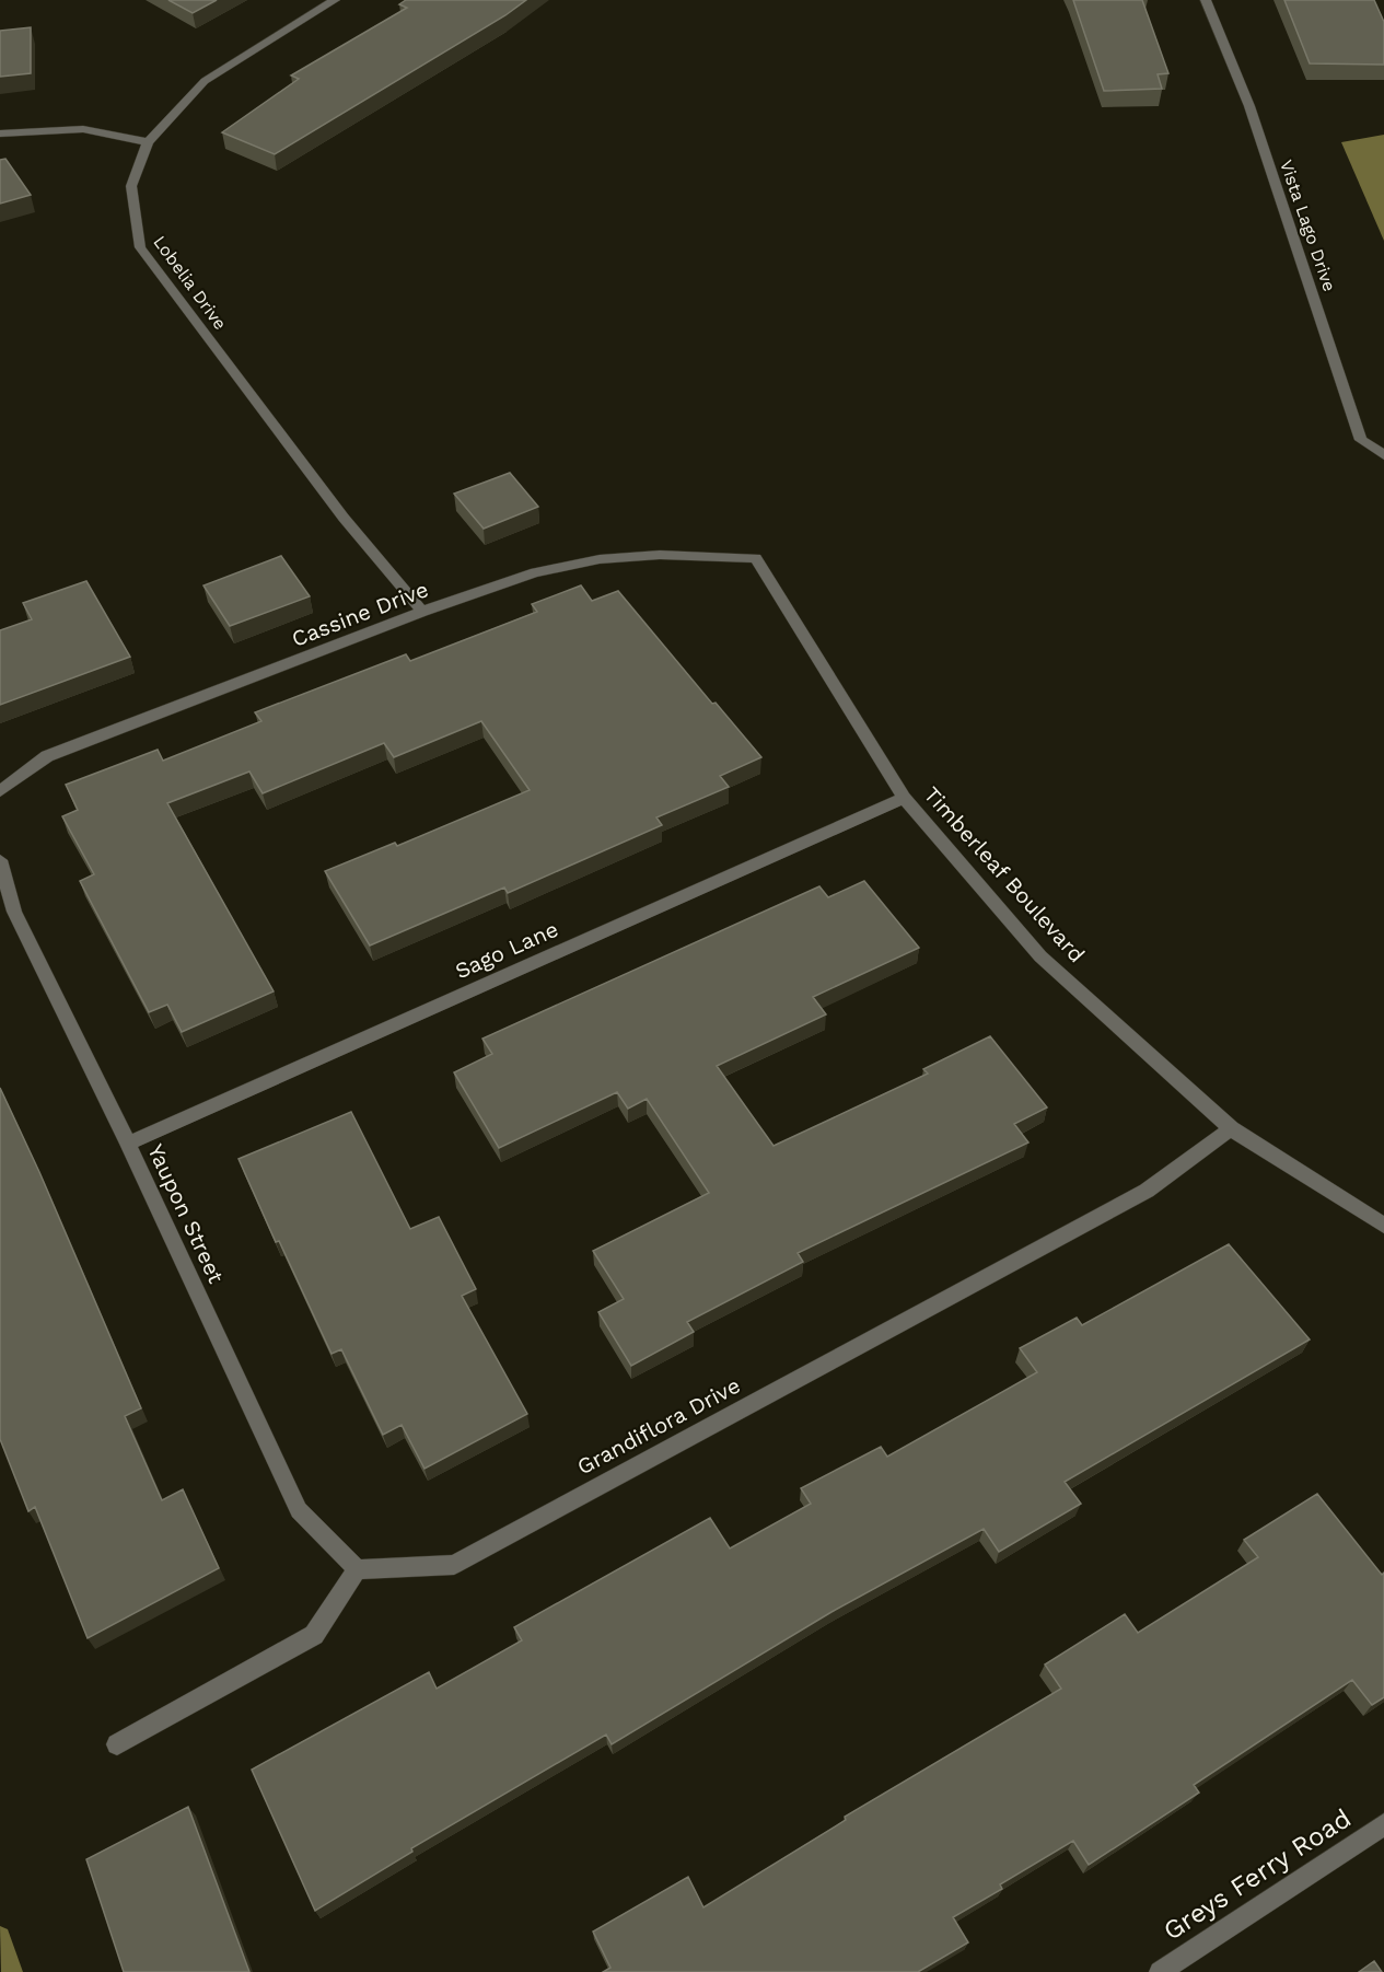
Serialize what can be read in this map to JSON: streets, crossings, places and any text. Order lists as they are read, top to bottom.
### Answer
{
  "streets": {
    "street": [
      "Vista Lago Drive",
      "Lobelia Drive",
      "Cassine Drive",
      "Timberleaf Boulevard",
      "Sago Lane",
      "Yaupon Street",
      "Grandiflora Drive",
      "Greys Ferry Road"
    ]
  },
  "crossings": [
    ["Lobelia Drive", "Cassine Drive"],
    ["Cassine Drive", "Timberleaf Boulevard"],
    ["Timberleaf Boulevard", "Sago Lane"],
    ["Timberleaf Boulevard", "Grandiflora Drive"],
    ["Sago Lane", "Yaupon Street"],
    ["Yaupon Street", "Grandiflora Drive"]
  ]
}
